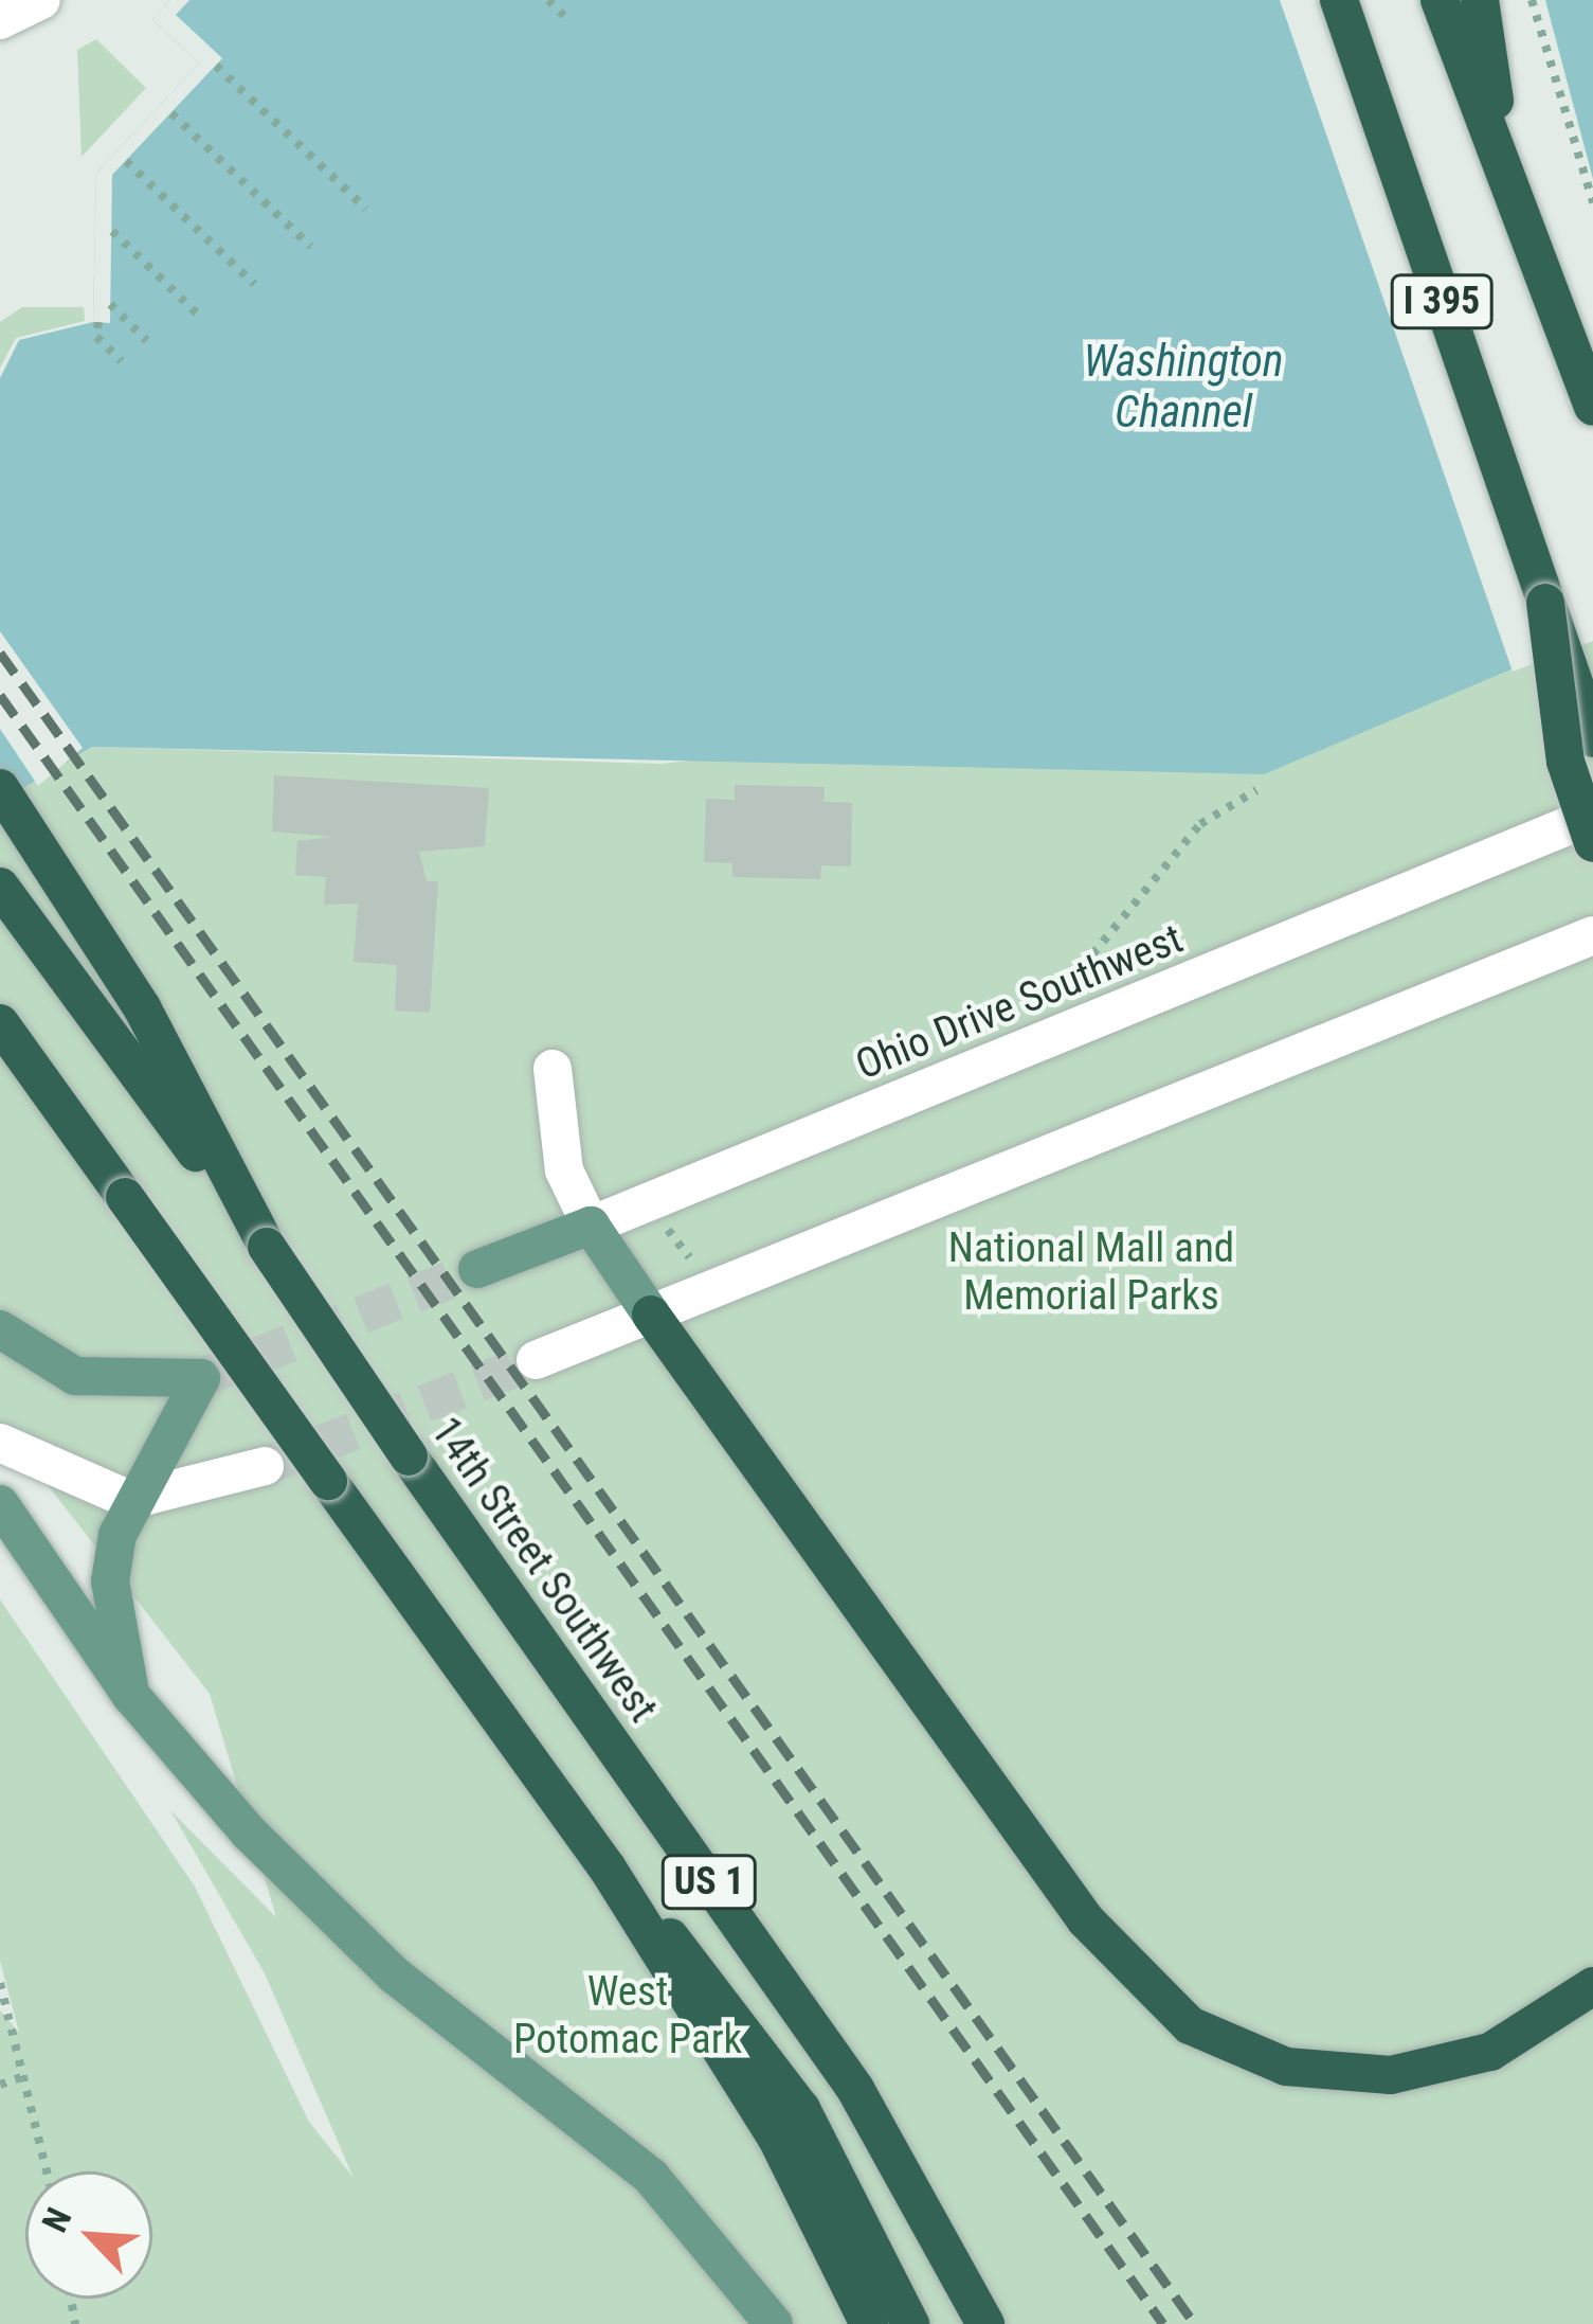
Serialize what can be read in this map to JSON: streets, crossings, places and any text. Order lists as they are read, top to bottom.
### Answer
{
  "streets": {
    "highway": ["I 395", "14th Street Southwest", "US 1"],
    "main road": ["Ohio Drive Southwest"]
  },
  "water": ["Washington Channel"],
  "parks": ["National Mall and Memorial Parks", "West Potomac Park"],
  "north": "top left"
}
